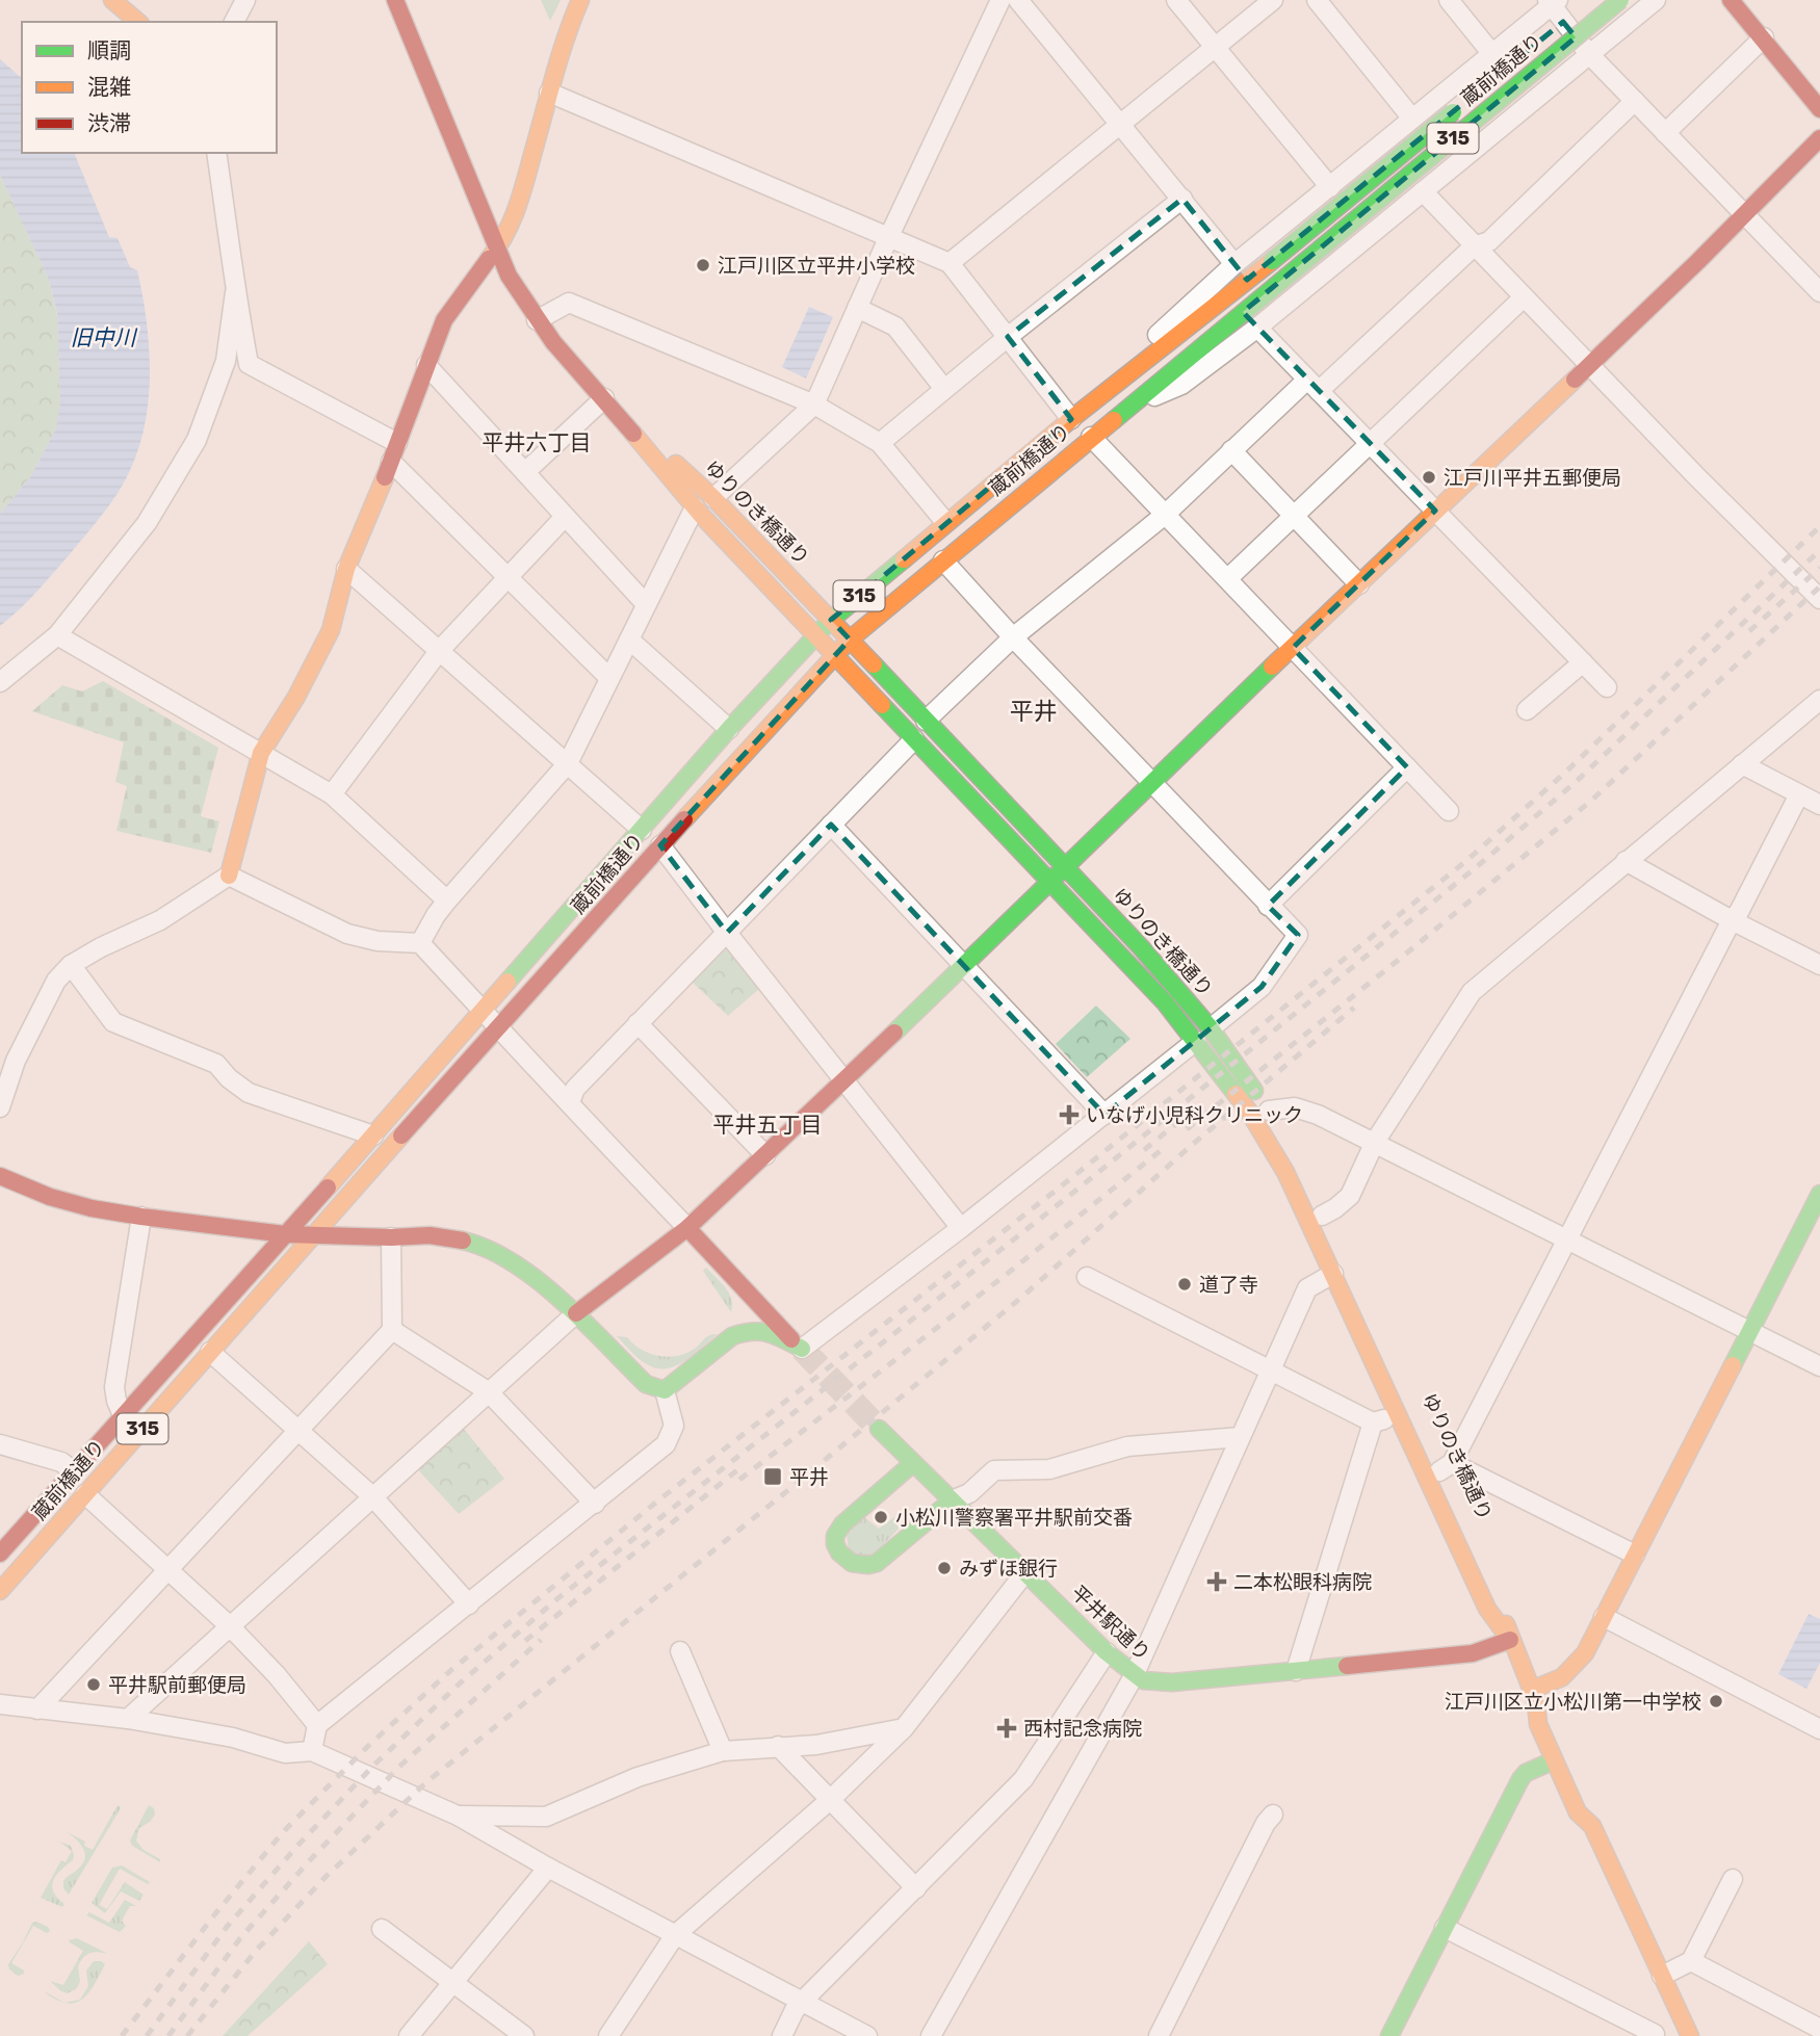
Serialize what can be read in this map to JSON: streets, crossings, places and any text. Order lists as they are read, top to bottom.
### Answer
{
  "streets": {
    "main road": [
      "蔵前橋通り",
      "315",
      "ゆりのき橋通り",
      "平井駅通り"
    ]
  },
  "crossings": [
    ["蔵前橋通り", "315"],
    ["蔵前橋通り", "ゆりのき橋通り"],
    ["ゆりのき橋通り", "平井駅通り"]
  ],
  "districts": ["平井六丁目", "平井", "平井五丁目"],
  "water": ["旧中川"],
  "places": {
    "other": [
      "江戸川区立平井小学校",
      "江戸川平井五郵便局",
      "道了寺",
      "小松川警察署平井駅前交番",
      "みずほ銀行",
      "平井駅前郵便局",
      "江戸川区立小松川第一中学校"
    ],
    "health": ["いなげ小児科クリニック", "二本松眼科病院", "西村記念病院"],
    "transit": ["平井"]
  },
  "legend": ["順調", "混雑", "渋滞"]
}
